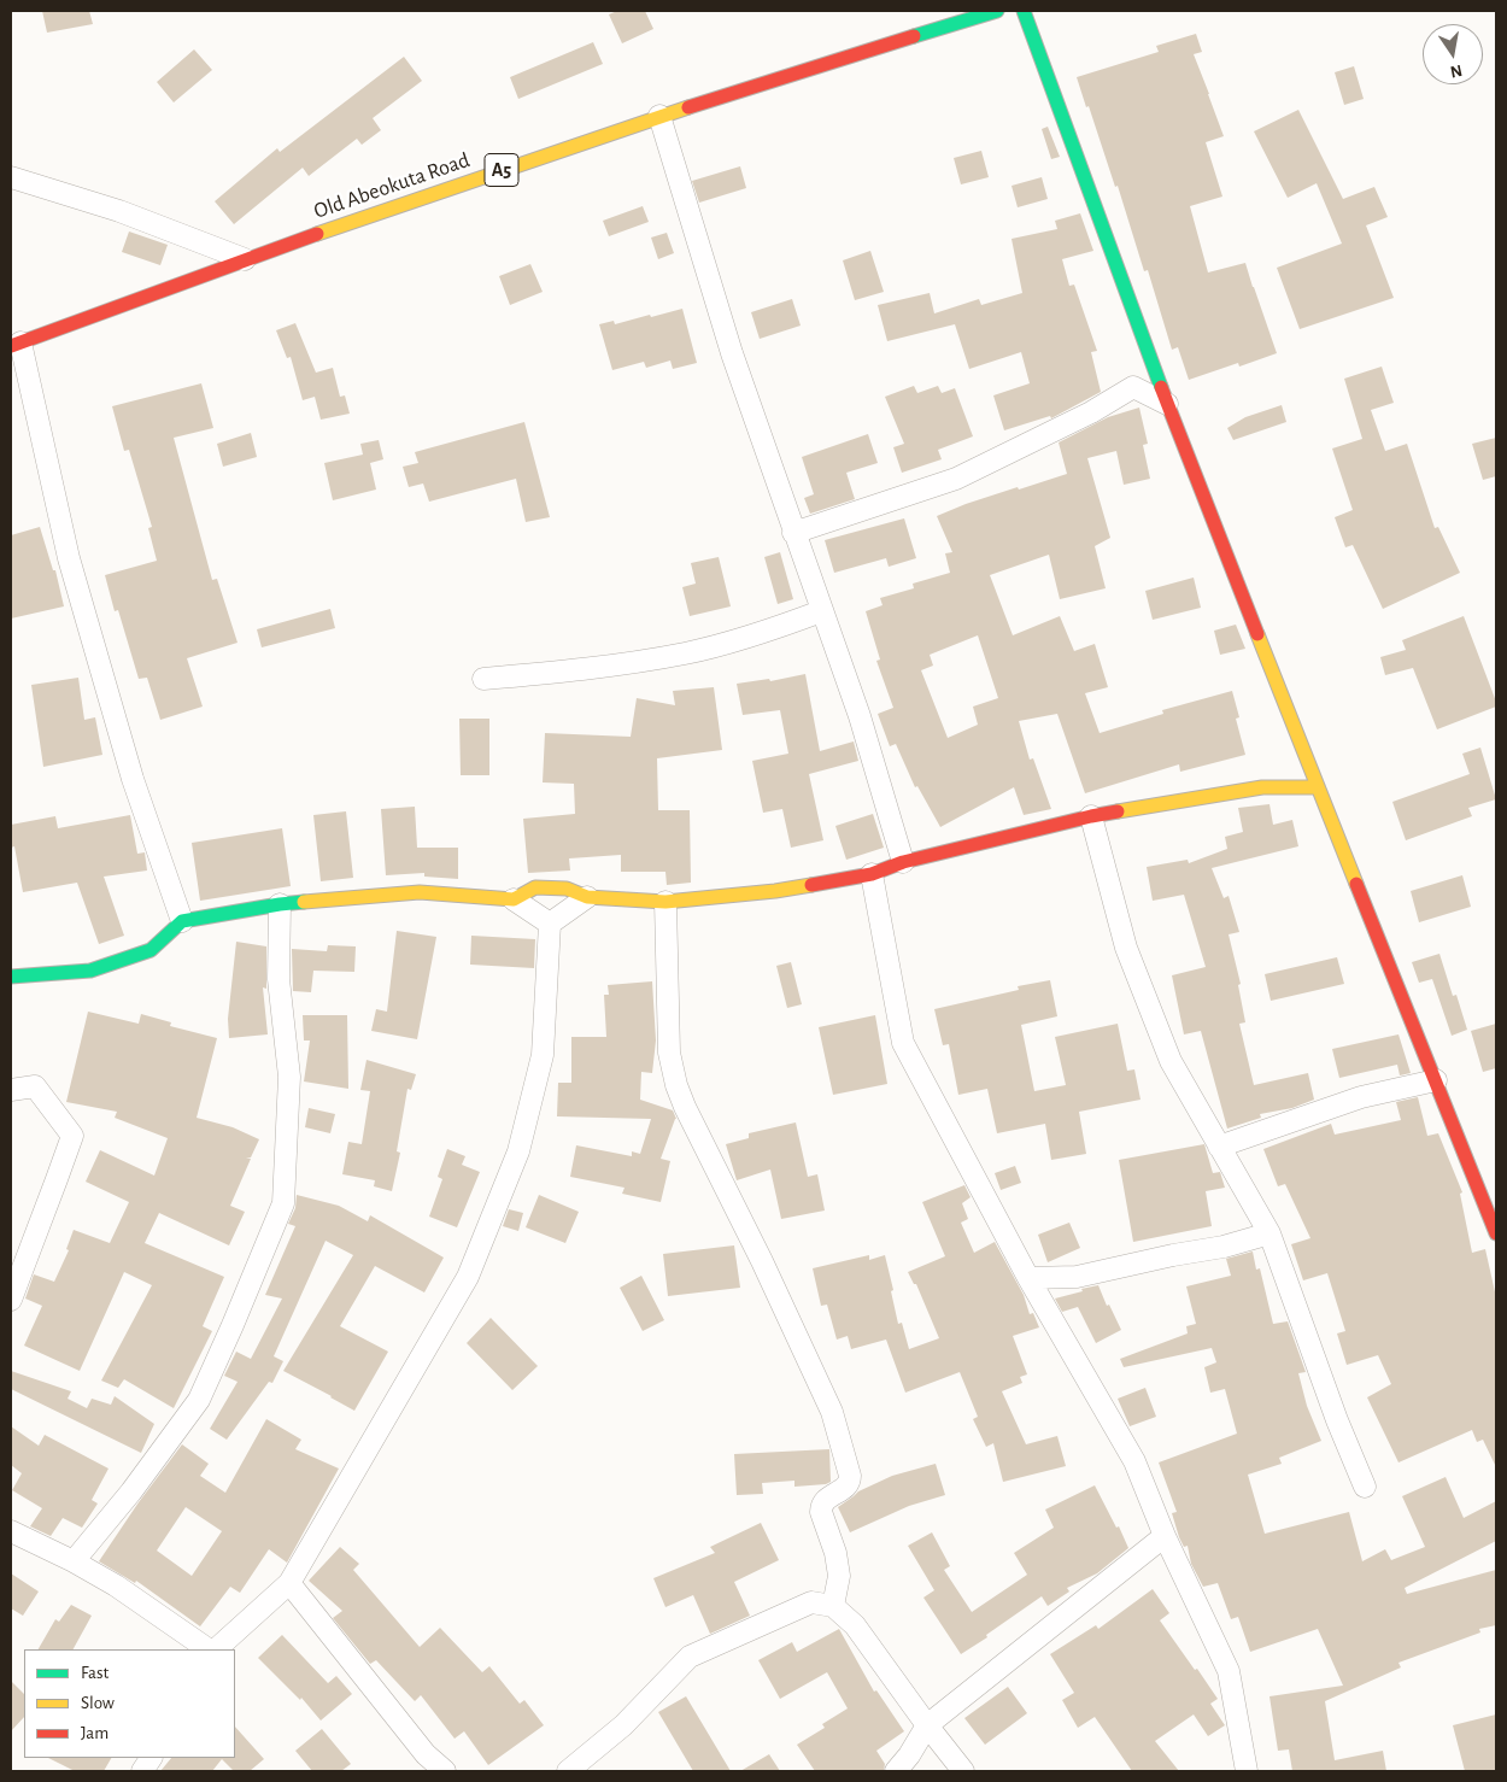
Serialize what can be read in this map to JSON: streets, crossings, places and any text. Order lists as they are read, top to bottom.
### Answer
{
  "streets": {
    "main road": ["A5", "Old Abeokuta Road"]
  },
  "legend": ["Fast", "Slow", "Jam"],
  "north": "bottom"
}
